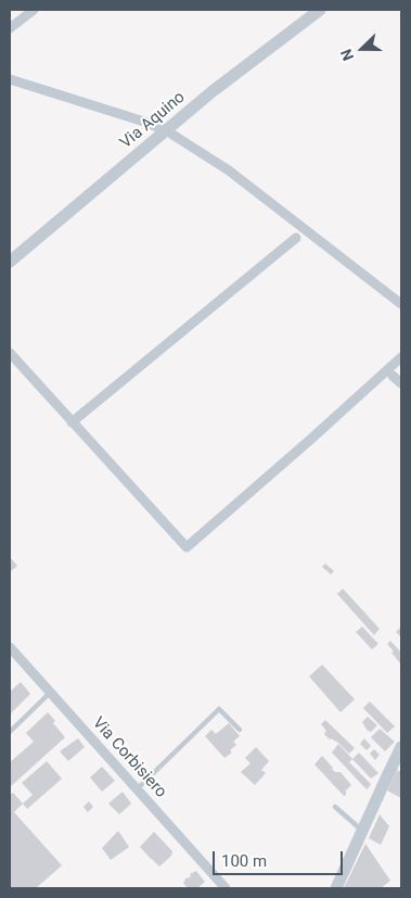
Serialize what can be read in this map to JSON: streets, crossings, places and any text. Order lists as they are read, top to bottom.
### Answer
{
  "streets": {
    "street": ["Via Aquino", "Via Corbisiero"]
  },
  "scale_bar": "100 m",
  "north": "left"
}
